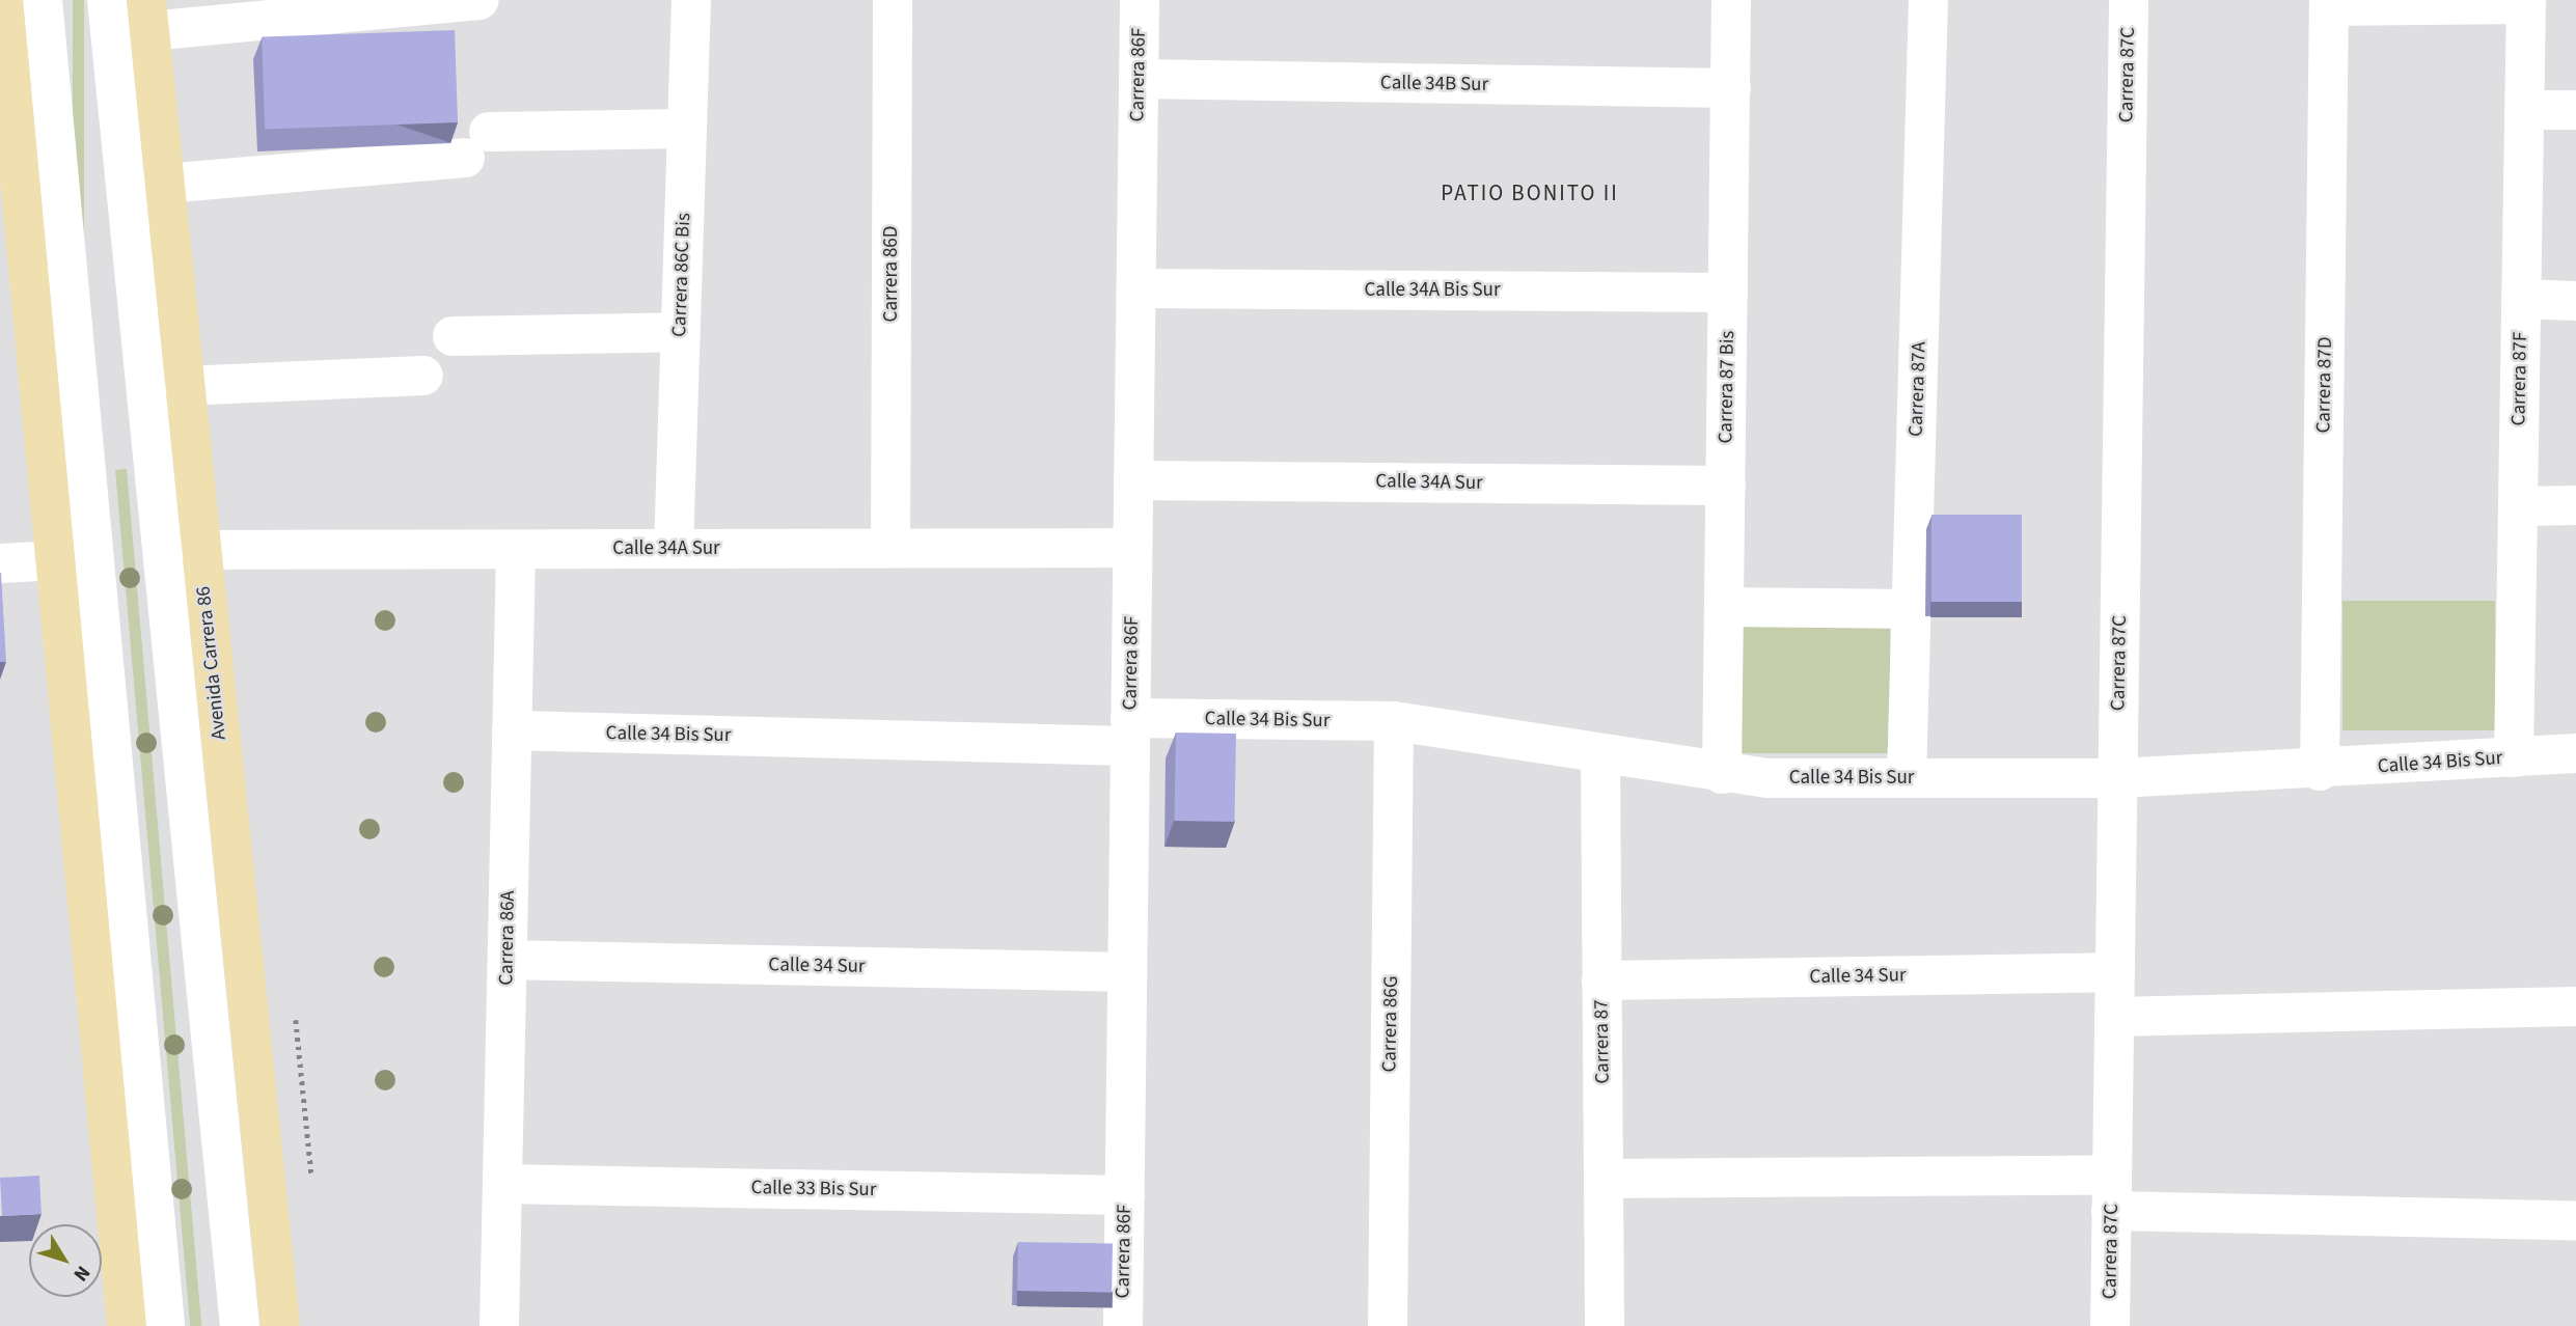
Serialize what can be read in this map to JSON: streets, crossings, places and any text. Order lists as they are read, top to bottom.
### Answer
{
  "streets": {
    "main road": ["Avenida Carrera 86"],
    "street": [
      "Carrera 86F",
      "Carrera 87C",
      "Calle 34B Sur",
      "Carrera 86D",
      "Carrera 86C Bis",
      "Calle 34A Bis Sur",
      "Carrera 87F",
      "Carrera 87D",
      "Carrera 87 Bis",
      "Carrera 87A",
      "Calle 34A Sur",
      "Calle 34 Bis Sur",
      "Carrera 86A",
      "Calle 34 Sur",
      "Carrera 86G",
      "Carrera 87",
      "Calle 33 Bis Sur"
    ]
  },
  "crossings": [
    ["Carrera 86F", "Calle 34B Sur"],
    ["Carrera 86F", "Calle 34A Bis Sur"],
    ["Carrera 86F", "Calle 34A Sur"],
    ["Carrera 86F", "Calle 34 Bis Sur"],
    ["Carrera 86F", "Calle 34 Sur"],
    ["Carrera 86F", "Calle 33 Bis Sur"],
    ["Carrera 87C", "Calle 34 Bis Sur"],
    ["Carrera 87C", "Calle 34 Sur"],
    ["Calle 34B Sur", "Carrera 87 Bis"],
    ["Carrera 86D", "Calle 34A Sur"],
    ["Carrera 86C Bis", "Calle 34A Sur"],
    ["Calle 34A Bis Sur", "Carrera 87 Bis"],
    ["Carrera 87F", "Calle 34 Bis Sur"],
    ["Carrera 87D", "Calle 34 Bis Sur"],
    ["Carrera 87 Bis", "Calle 34A Sur"],
    ["Carrera 87 Bis", "Calle 34 Bis Sur"],
    ["Carrera 87A", "Calle 34 Bis Sur"],
    ["Calle 34A Sur", "Avenida Carrera 86"],
    ["Calle 34A Sur", "Carrera 86A"],
    ["Calle 34 Bis Sur", "Carrera 86A"],
    ["Calle 34 Bis Sur", "Carrera 86G"],
    ["Calle 34 Bis Sur", "Carrera 87"],
    ["Carrera 86A", "Calle 34 Sur"],
    ["Carrera 86A", "Calle 33 Bis Sur"],
    ["Calle 34 Sur", "Carrera 87"]
  ],
  "districts": ["PATIO BONITO II"],
  "north": "bottom right"
}
